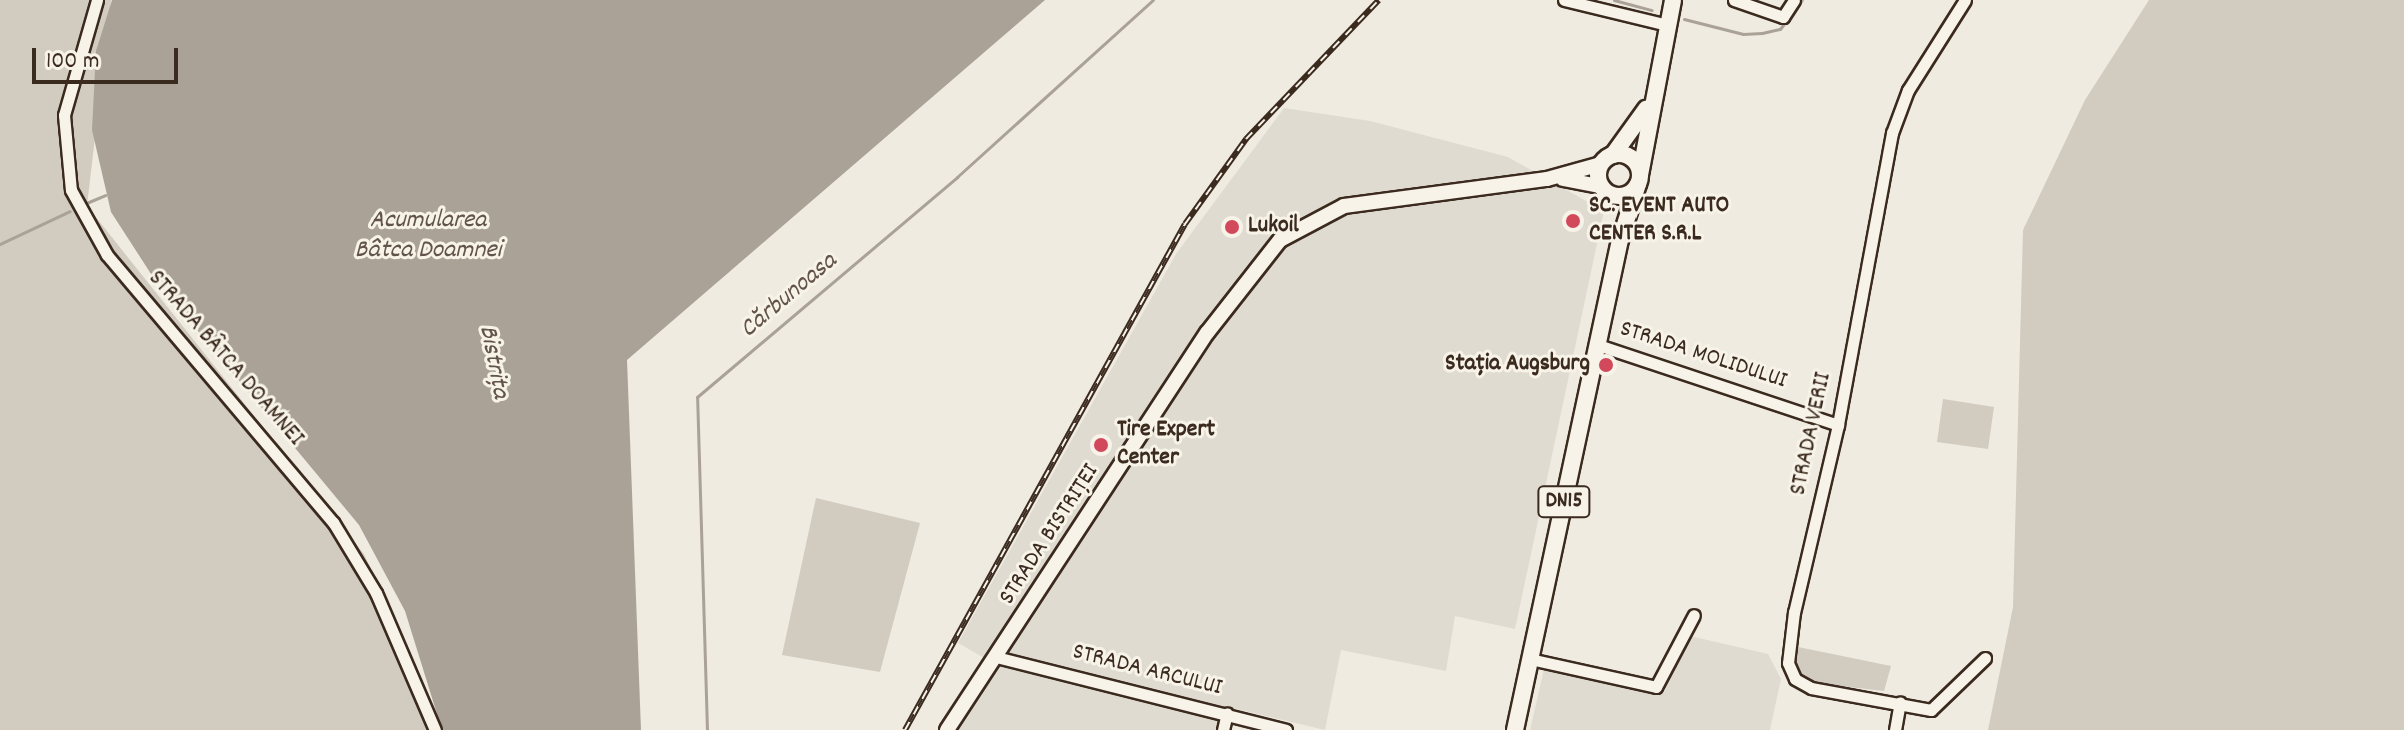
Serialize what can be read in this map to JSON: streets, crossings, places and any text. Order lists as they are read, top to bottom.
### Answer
{
  "streets": {
    "main road": ["DN15", "STRADA BISTRIȚEI"],
    "street": [
      "STRADA MOLIDULUI",
      "STRADA BÂTCA DOAMNEI",
      "STRADA VERII",
      "STRADA ARCULUI"
    ]
  },
  "crossings": [
    ["STRADA MOLIDULUI", "STRADA VERII"],
    ["STRADA MOLIDULUI", "DN15"],
    ["DN15", "STRADA BISTRIȚEI"],
    ["STRADA BISTRIȚEI", "STRADA ARCULUI"]
  ],
  "water": ["Acumularea Bâtca Doamnei", "Cărbunoasa", "Bistrița"],
  "places": [
    "SC. EVENT AUTO CENTER S.R.L",
    "Lukoil",
    "Stația Augsburg",
    "Tire Expert Center"
  ],
  "scale_bar": "100 m"
}
